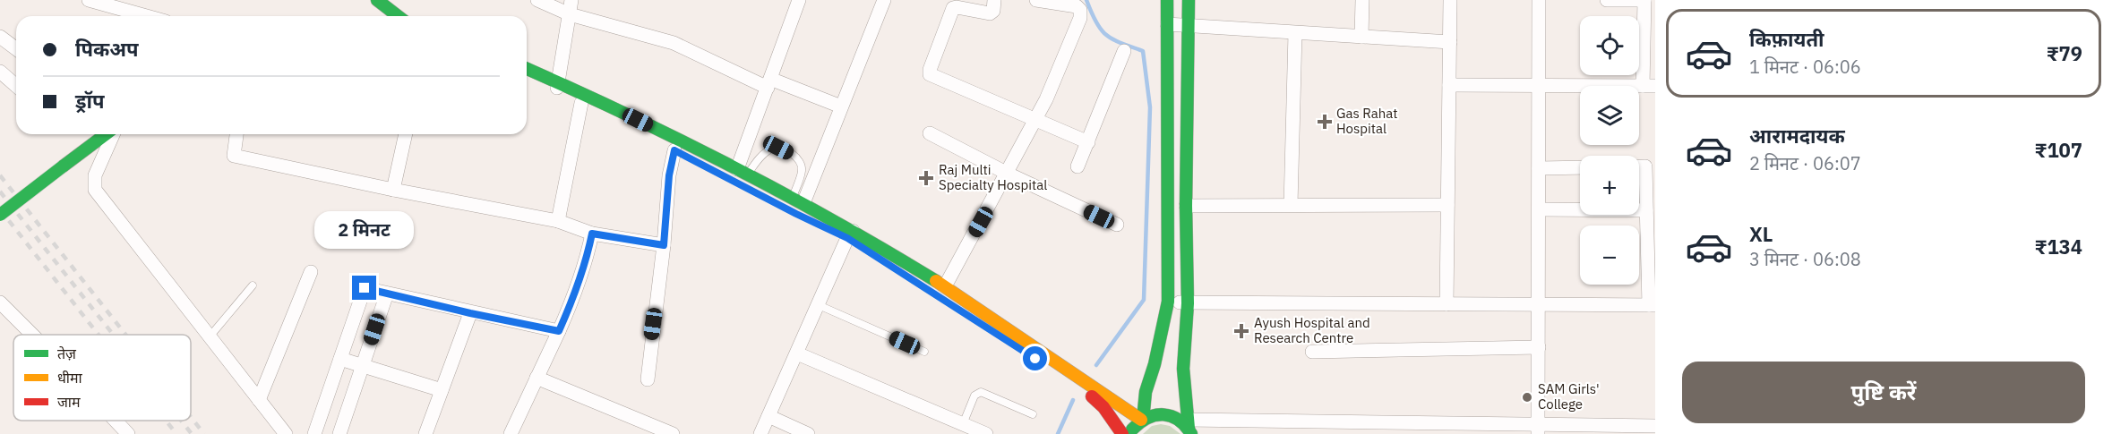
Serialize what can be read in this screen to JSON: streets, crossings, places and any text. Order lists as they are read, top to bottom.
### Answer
{
  "places": {
    "health": ["Gas Rahat Hospital", "Raj Multi Specialty Hospital", "Ayush Hospital and Research Centre"],
    "other": ["SAM Girls' College"]
  },
  "legend": ["तेज़", "धीमा", "जाम"],
  "page": {
    "list": [
      {
        "name": "किफ़ायती",
        "note": "1 मिनट · 06:06",
        "value": "₹79"
      },
      {
        "name": "आरामदायक",
        "note": "2 मिनट · 06:07",
        "value": "₹107"
      },
      {
        "name": "XL",
        "note": "3 मिनट · 06:08",
        "value": "₹134"
      }
    ],
    "map_buttons": ["+", "−"],
    "banner": ["पिकअप", "ड्रॉप"],
    "bubble": "2 मिनट",
    "buttons": "पुष्टि करें"
  }
}
